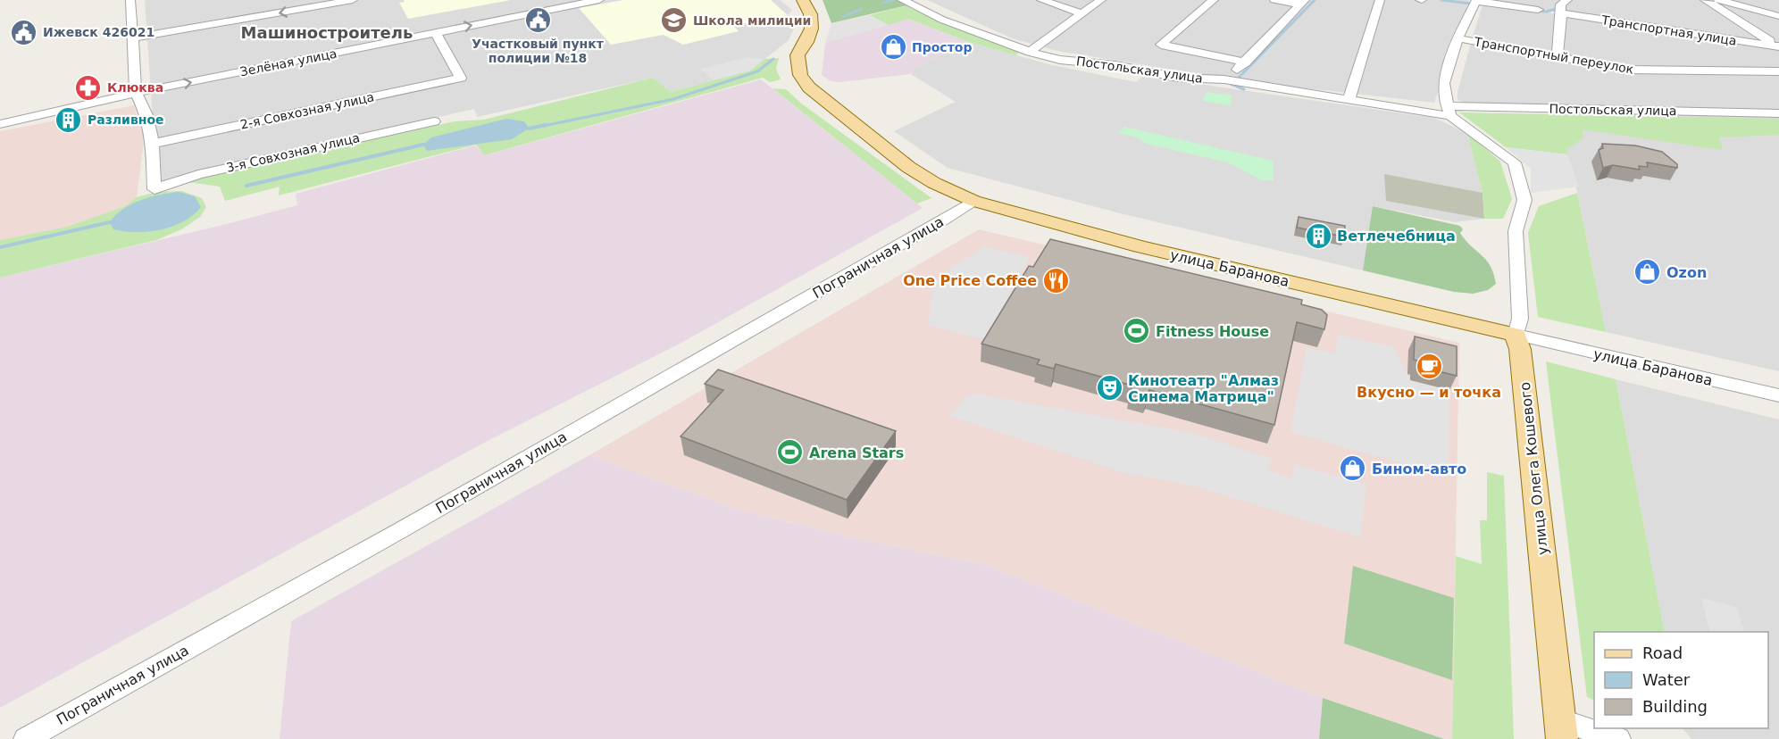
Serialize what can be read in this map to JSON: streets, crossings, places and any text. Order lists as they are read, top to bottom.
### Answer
{
  "streets": {
    "main road": ["улица Баранова", "улица Олега Кошевого"],
    "street": [
      "Транспортная улица",
      "Транспортный переулок",
      "Зелёная улица",
      "Постольская улица",
      "2-я Совхозная улица",
      "3-я Совхозная улица",
      "Пограничная улица"
    ]
  },
  "crossings": [
    ["Зелёная улица", "2-я Совхозная улица"],
    ["Постольская улица", "улица Олега Кошевого"],
    ["2-я Совхозная улица", "3-я Совхозная улица"],
    ["Пограничная улица", "улица Баранова"],
    ["улица Баранова", "улица Олега Кошевого"]
  ],
  "districts": ["Машиностроитель"],
  "places": {
    "public building": ["Участковый пункт полиции №18", "Ижевск 426021"],
    "school or university": ["Школа милиции"],
    "shop": ["Простор", "Ozon", "Бином-авто"],
    "pharmacy": ["Клюква"],
    "building": ["Разливное", "Ветлечебница"],
    "restaurant": ["One Price Coffee"],
    "sports": ["Fitness House", "Arena Stars"],
    "cafe": ["Вкусно — и точка"],
    "theatre": ["Кинотеатр \"Алмаз Синема Матрица\""]
  },
  "legend": ["Road", "Water", "Building"]
}
